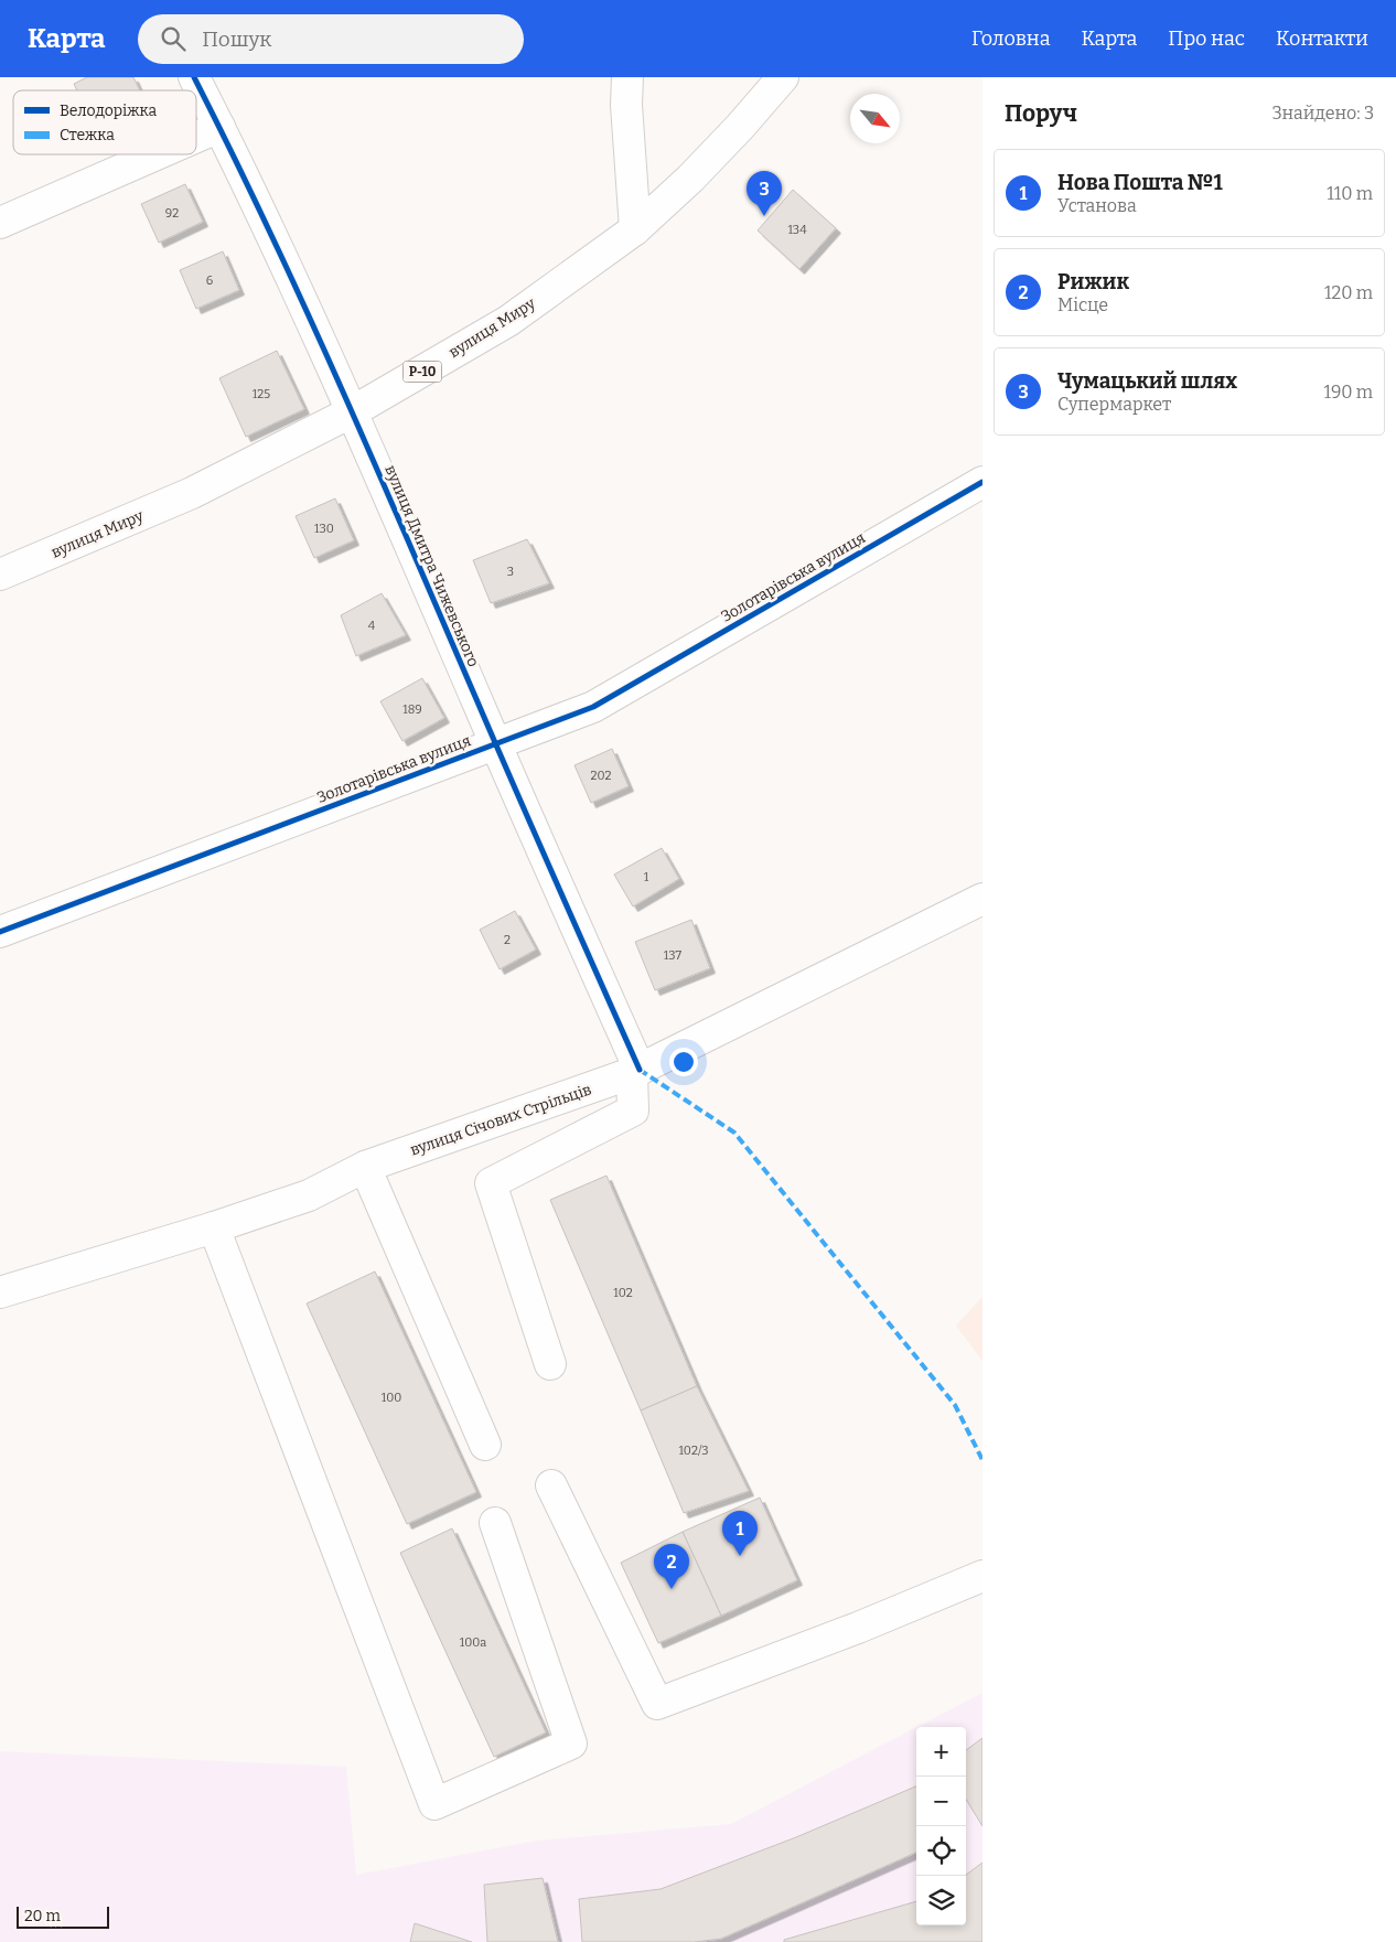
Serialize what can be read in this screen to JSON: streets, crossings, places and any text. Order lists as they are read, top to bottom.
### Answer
{
  "streets": {
    "street": [
      "вулиця Миру",
      "Р-10",
      "вулиця Дмитра Чижевського",
      "Золотарівська вулиця",
      "вулиця Січових Стрільців"
    ]
  },
  "crossings": [
    ["вулиця Миру", "вулиця Дмитра Чижевського"],
    ["вулиця Дмитра Чижевського", "Золотарівська вулиця"],
    ["вулиця Дмитра Чижевського", "вулиця Січових Стрільців"]
  ],
  "house_numbers": [
    "92",
    "134",
    "6",
    "125",
    "130",
    "3",
    "4",
    "189",
    "202",
    "1",
    "2",
    "137",
    "102",
    "100",
    "102/3",
    "100а"
  ],
  "legend": ["Велодоріжка", "Стежка"],
  "scale_bar": "20 m",
  "north": "bottom right",
  "page": {
    "header": "Карта",
    "search": "Пошук",
    "nav": [
      "Головна",
      "Карта",
      "Про нас",
      "Контакти"
    ],
    "heading": ["Поруч", "Знайдено: 3"],
    "list": [
      {
        "mark": "1",
        "name": "Нова Пошта №1",
        "note": "Установа",
        "value": "110 m"
      },
      {
        "mark": "2",
        "name": "Рижик",
        "note": "Місце",
        "value": "120 m"
      },
      {
        "mark": "3",
        "name": "Чумацький шлях",
        "note": "Супермаркет",
        "value": "190 m"
      }
    ],
    "pins": ["3", "1", "2"],
    "map_buttons": ["+", "−"],
    "scale": "20 m"
  }
}
